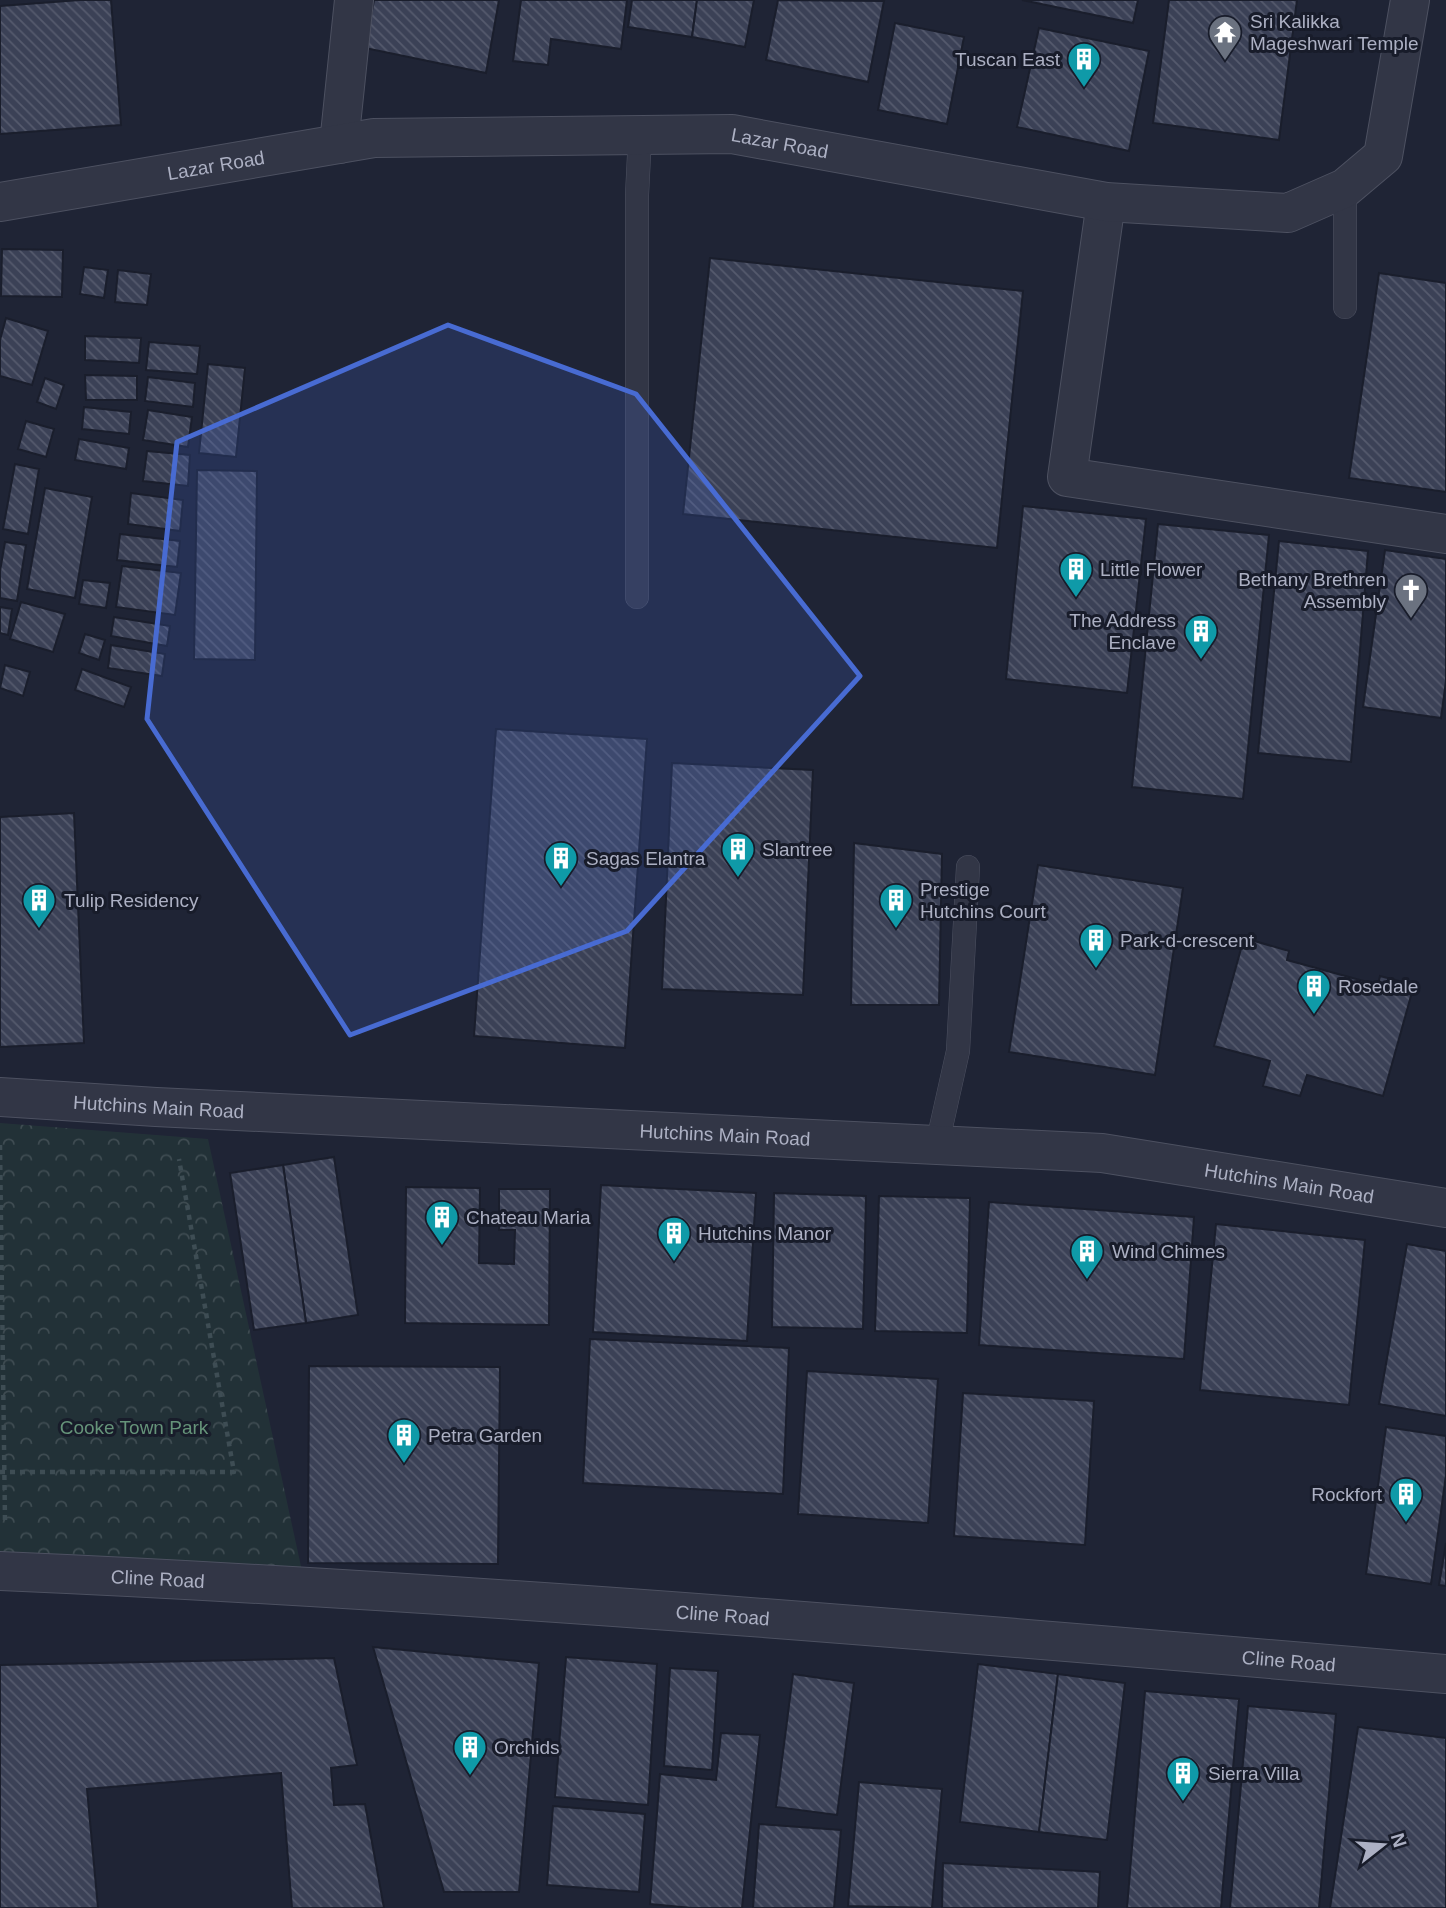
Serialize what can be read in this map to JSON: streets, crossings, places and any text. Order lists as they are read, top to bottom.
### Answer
{
  "streets": {
    "street": ["Lazar Road", "Hutchins Main Road", "Cline Road"]
  },
  "parks": ["Cooke Town Park"],
  "places": {
    "temple": ["Sri Kalikka Mageshwari Temple"],
    "building": [
      "Tuscan East",
      "Little Flower",
      "The Address Enclave",
      "Slantree",
      "Sagas Elantra",
      "Tulip Residency",
      "Prestige Hutchins Court",
      "Park-d-crescent",
      "Rosedale",
      "Chateau Maria",
      "Hutchins Manor",
      "Wind Chimes",
      "Petra Garden",
      "Rockfort",
      "Orchids",
      "Sierra Villa"
    ],
    "church": ["Bethany Brethren Assembly"]
  },
  "north": "right"
}
